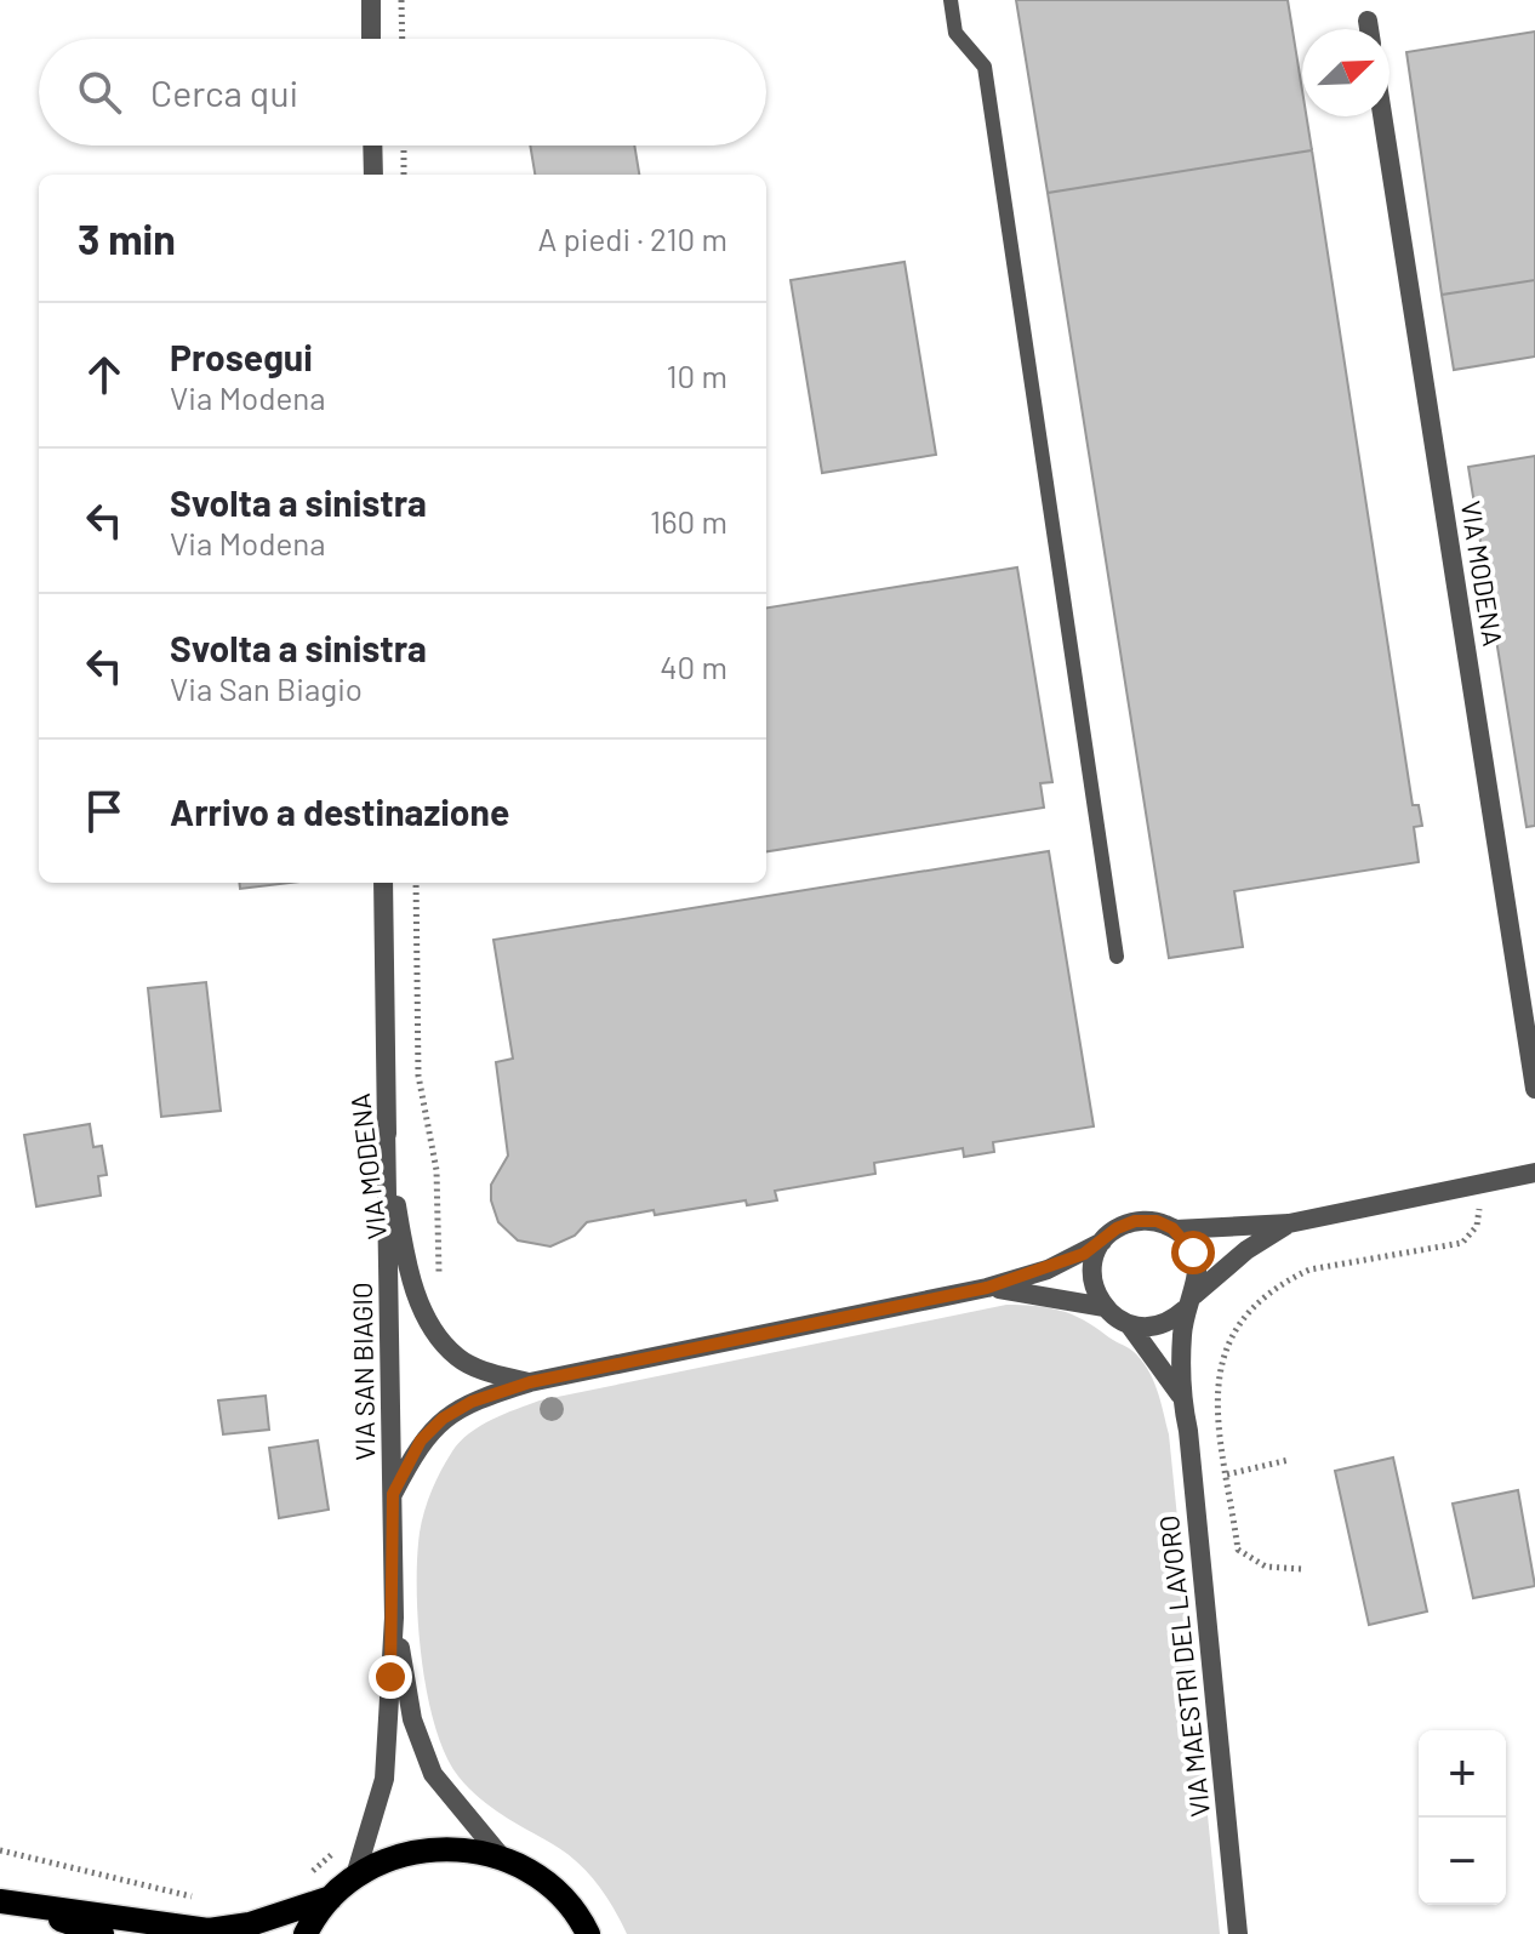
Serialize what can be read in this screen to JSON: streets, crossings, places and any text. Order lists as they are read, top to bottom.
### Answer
{
  "streets": {
    "street": ["VIA MODENA", "VIA SAN BIAGIO", "VIA MAESTRI DEL LAVORO"]
  },
  "crossings": [
    ["VIA MODENA", "VIA SAN BIAGIO"],
    ["VIA MODENA", "VIA MAESTRI DEL LAVORO"]
  ],
  "north": "top right",
  "page": {
    "search": "Cerca qui",
    "heading": ["3 min", "A piedi · 210 m"],
    "list": [
      ["Prosegui", "Via Modena", "10 m"],
      ["Svolta a sinistra", "Via Modena", "160 m"],
      ["Svolta a sinistra", "Via San Biagio", "40 m"],
      "Arrivo a destinazione"
    ],
    "map_buttons": ["+", "−"]
  }
}
